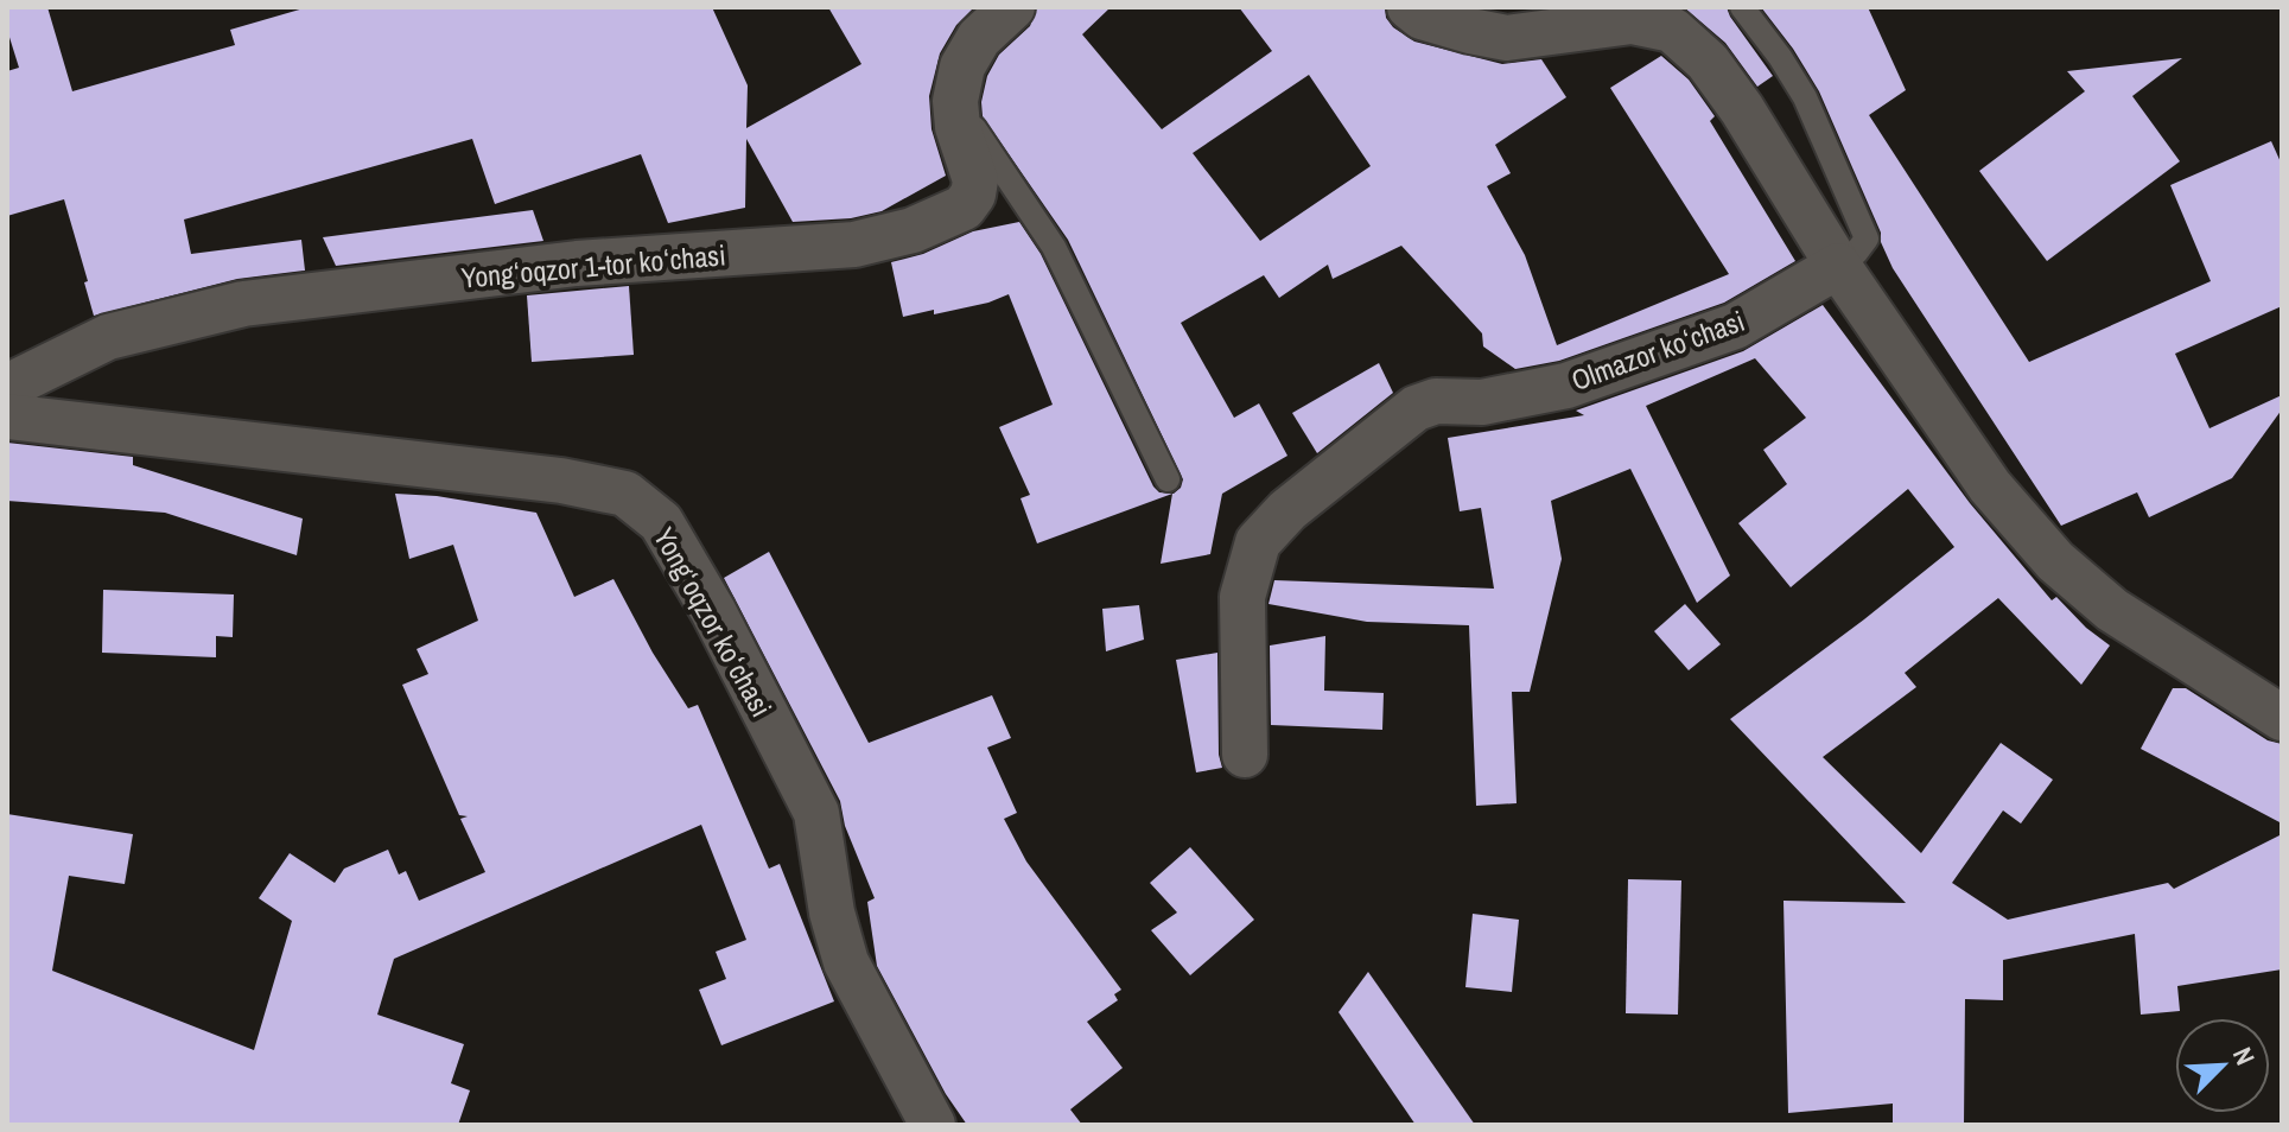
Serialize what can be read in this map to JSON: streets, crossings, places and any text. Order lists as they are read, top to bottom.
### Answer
{
  "streets": {
    "street": ["Yongʻoqzor 1-tor koʻchasi", "Olmazor koʻchasi", "Yongʻoqzor koʻchasi"]
  },
  "north": "top right"
}
